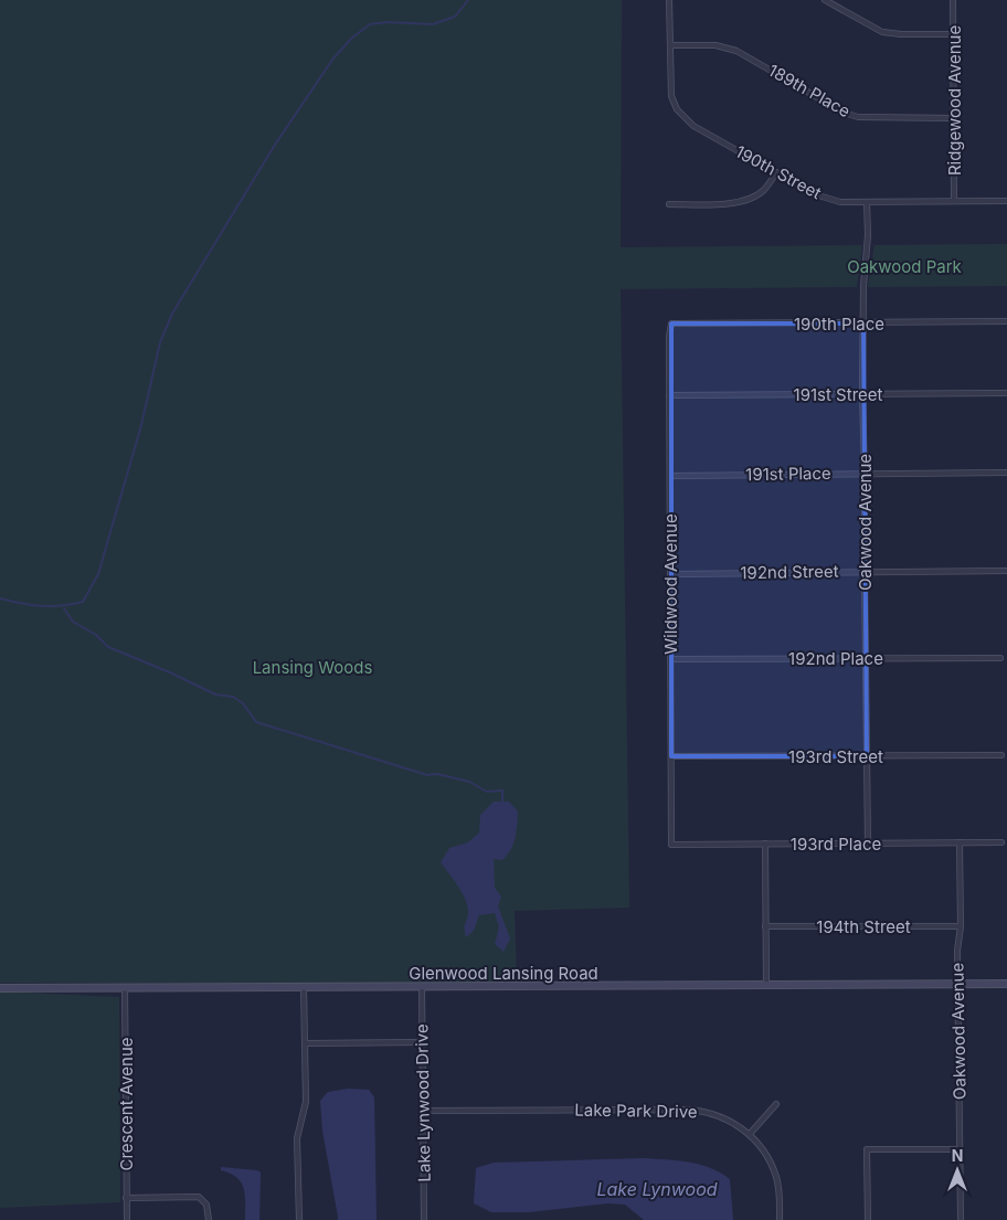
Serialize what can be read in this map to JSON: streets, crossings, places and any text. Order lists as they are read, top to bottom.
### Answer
{
  "streets": {
    "main road": ["Glenwood Lansing Road"],
    "street": [
      "189th Place",
      "Ridgewood Avenue",
      "190th Street",
      "190th Place",
      "191st Street",
      "191st Place",
      "Oakwood Avenue",
      "192nd Street",
      "Wildwood Avenue",
      "192nd Place",
      "193rd Street",
      "193rd Place",
      "194th Street",
      "Lake Lynwood Drive",
      "Crescent Avenue",
      "Lake Park Drive"
    ]
  },
  "crossings": [
    ["189th Place", "Ridgewood Avenue"],
    ["189th Place", "190th Street"],
    ["Ridgewood Avenue", "190th Street"],
    ["190th Street", "Oakwood Avenue"],
    ["190th Place", "Oakwood Avenue"],
    ["190th Place", "Wildwood Avenue"],
    ["191st Street", "Oakwood Avenue"],
    ["191st Street", "Wildwood Avenue"],
    ["191st Place", "Oakwood Avenue"],
    ["191st Place", "Wildwood Avenue"],
    ["Oakwood Avenue", "192nd Street"],
    ["Oakwood Avenue", "192nd Place"],
    ["Oakwood Avenue", "193rd Street"],
    ["Oakwood Avenue", "193rd Place"],
    ["Oakwood Avenue", "194th Street"],
    ["Oakwood Avenue", "Glenwood Lansing Road"],
    ["192nd Street", "Wildwood Avenue"],
    ["Wildwood Avenue", "192nd Place"],
    ["Wildwood Avenue", "193rd Street"],
    ["Wildwood Avenue", "193rd Place"],
    ["Glenwood Lansing Road", "Lake Lynwood Drive"],
    ["Glenwood Lansing Road", "Crescent Avenue"],
    ["Lake Lynwood Drive", "Lake Park Drive"]
  ],
  "water": ["Lake Lynwood"],
  "parks": ["Oakwood Park", "Lansing Woods"],
  "north": "top"
}
